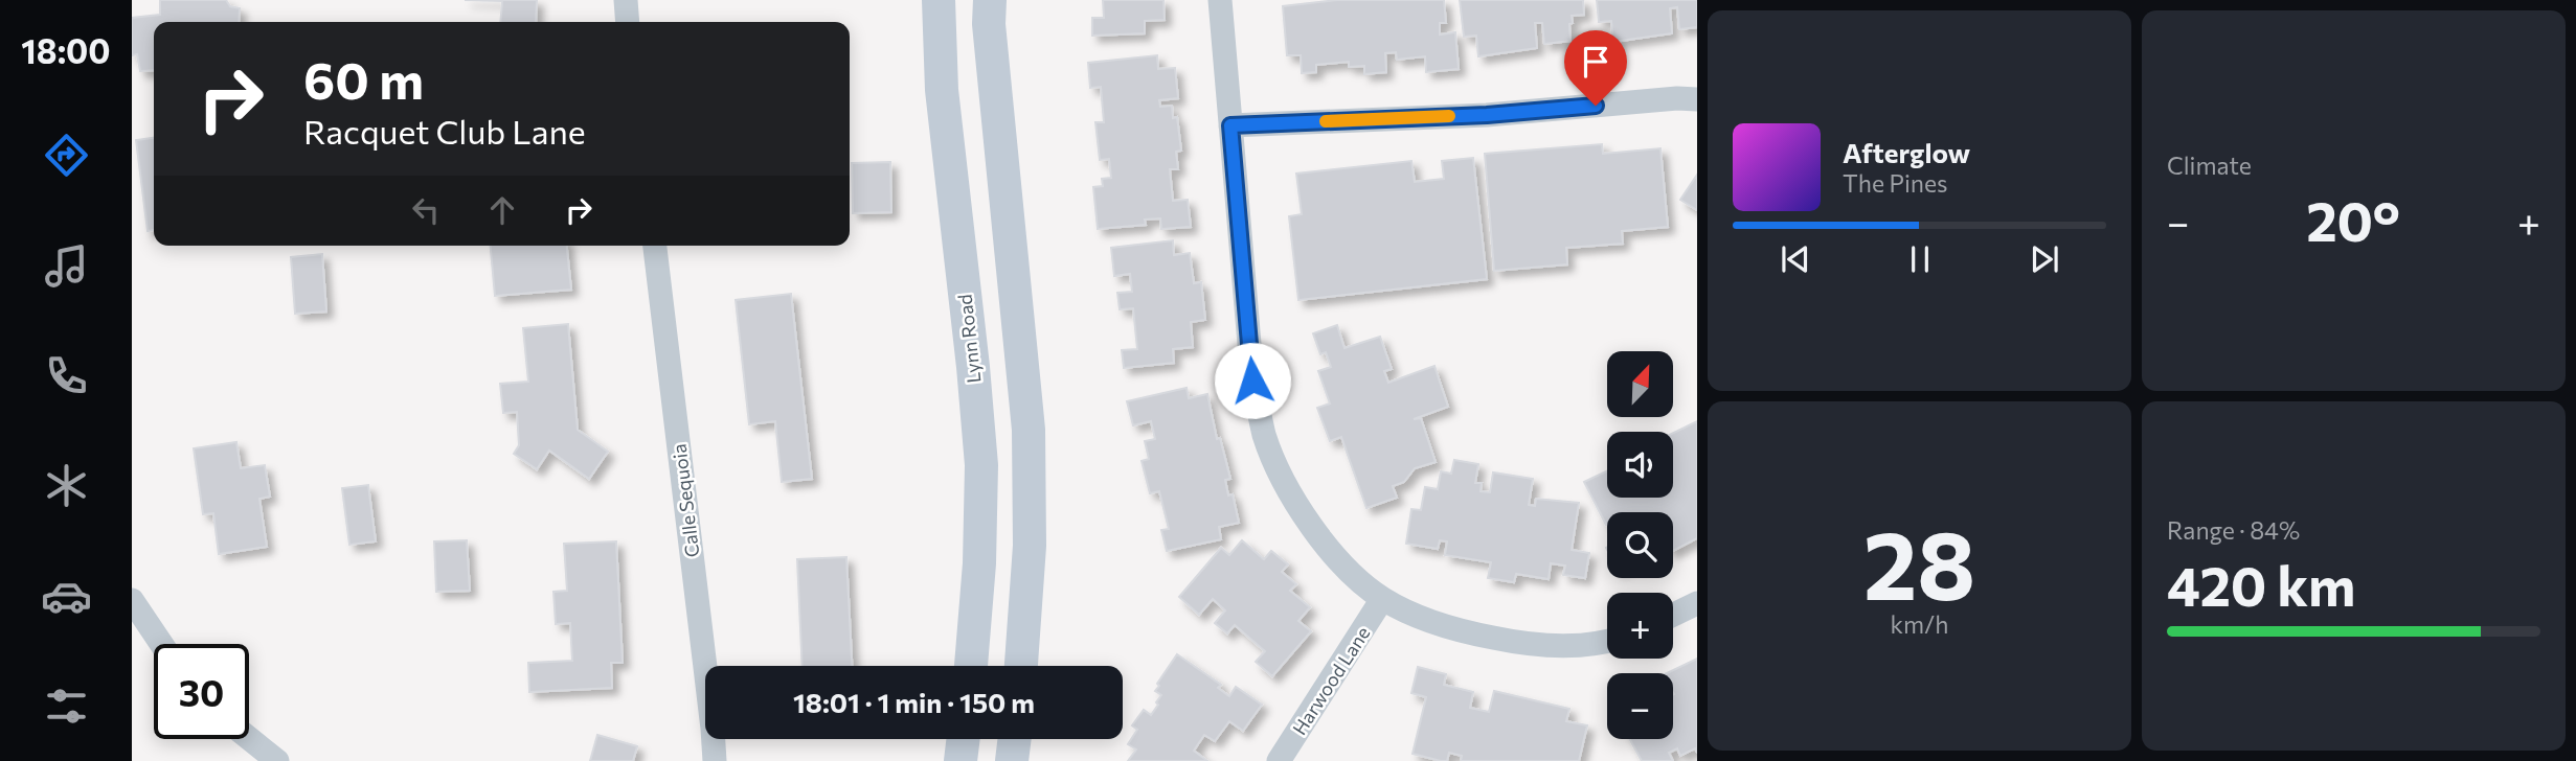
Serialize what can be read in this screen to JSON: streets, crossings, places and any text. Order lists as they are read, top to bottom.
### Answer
{
  "streets": {
    "main road": ["Lynn Road"],
    "street": ["Calle Sequoia", "Harwood Lane"]
  },
  "north": "top right",
  "page": {
    "tabs": "18:00",
    "tile": [
      "Climate",
      ["28", "km/h"],
      ["Range · 84%", "420 km"]
    ],
    "turn": ["60 m", "Racquet Club Lane"],
    "song": ["Afterglow", "The Pines"],
    "heat": ["−", "20°", "+"],
    "map_buttons": ["+", "−"],
    "limit": "30",
    "trip": "18:01 · 1 min · 150 m"
  }
}
